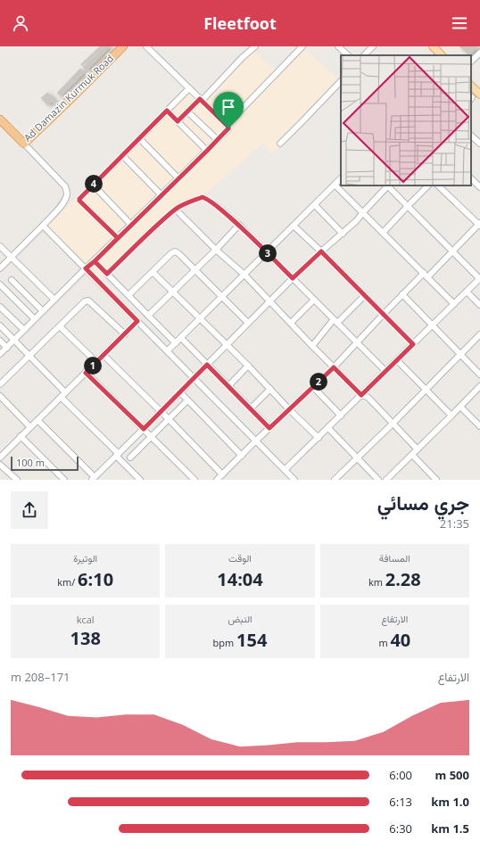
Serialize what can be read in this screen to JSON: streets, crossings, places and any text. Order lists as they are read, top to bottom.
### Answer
{
  "streets": {
    "highway": ["Ad Damazin Kurmuk Road"]
  },
  "scale_bar": "100 m",
  "page": {
    "header": "Fleetfoot",
    "pins": [
      "4",
      "3",
      "1",
      "2"
    ],
    "scale": "100 m",
    "heading": ["جري مسائي", "21:35"],
    "stats": [
      ["المسافة", "2.28 km"],
      ["الوقت", "14:04"],
      ["الوتيرة", "6:10 /km"],
      ["الارتفاع", "40 m"],
      ["النبض", "154 bpm"],
      ["kcal", "138"]
    ],
    "chart": ["الارتفاع", "171–208 m"],
    "list": [
      {
        "name": "500 m",
        "note": "6:00"
      },
      {
        "name": "1.0 km",
        "note": "6:13"
      },
      {
        "name": "1.5 km",
        "note": "6:30"
      }
    ]
  }
}
